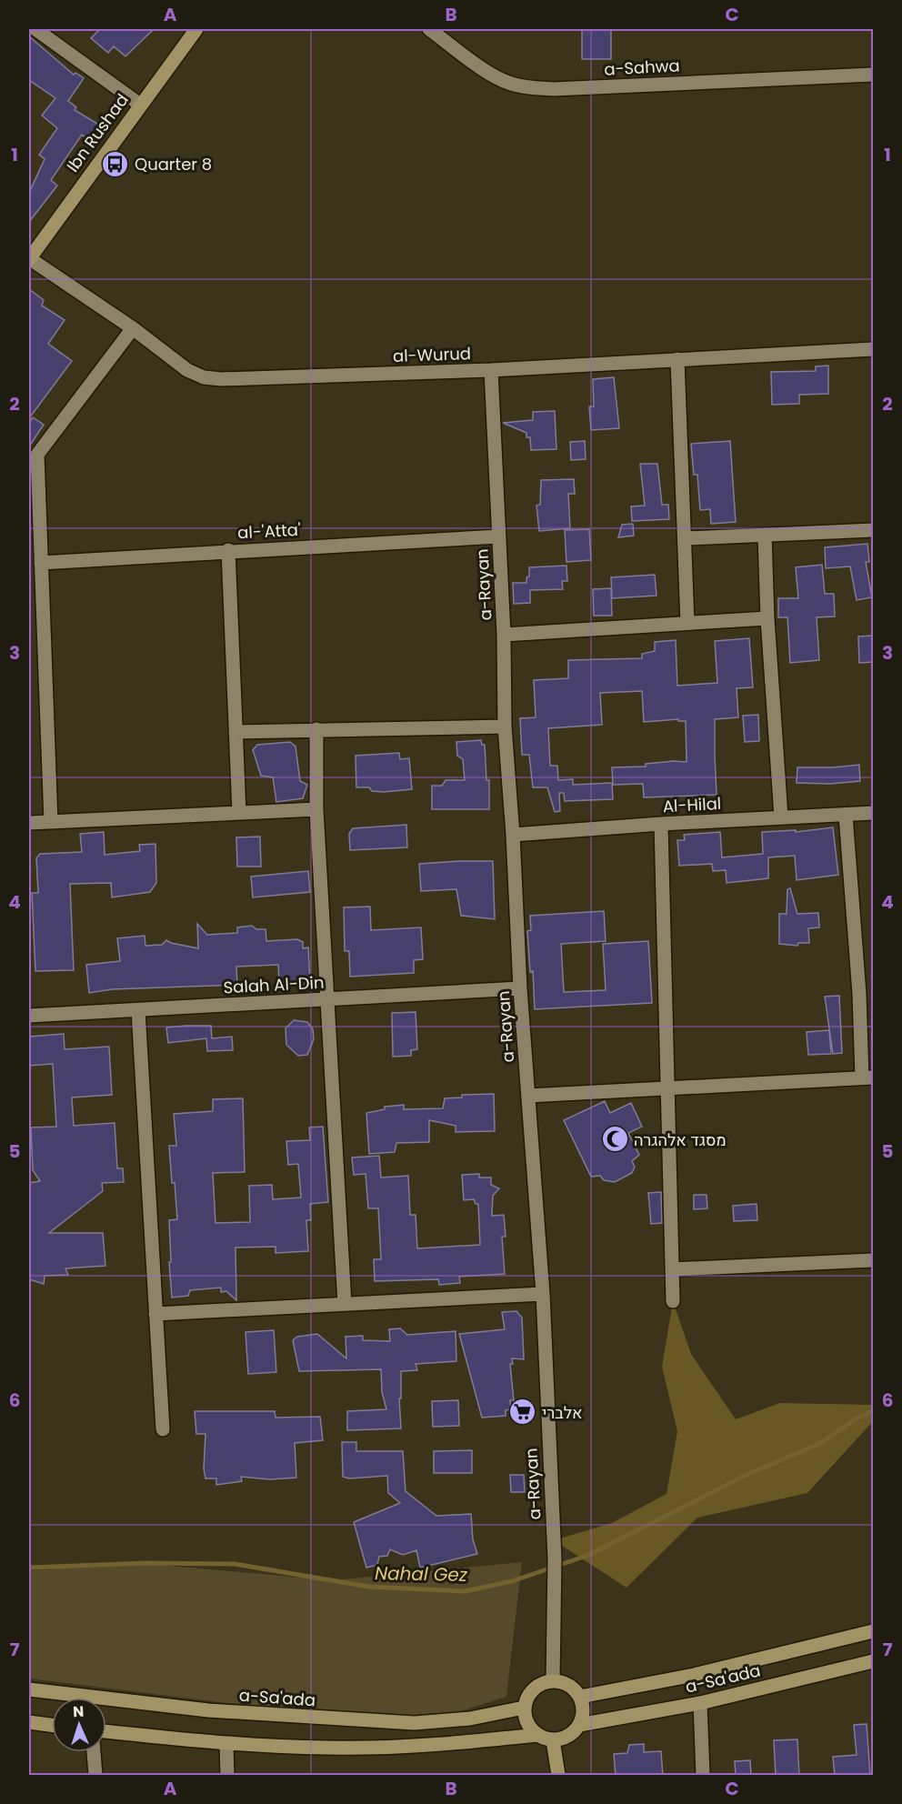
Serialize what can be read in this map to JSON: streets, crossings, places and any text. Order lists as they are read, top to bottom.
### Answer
{
  "streets": {
    "street": [
      "a-Sahwa",
      "Ibn Rushad",
      "al-Wurud",
      "al-'Atta'",
      "a-Rayan",
      "Al-Hilal",
      "Salah Al-Din",
      "a-Sa'ada"
    ]
  },
  "crossings": [
    ["Ibn Rushad", "al-Wurud"],
    ["al-Wurud", "a-Rayan"],
    ["al-'Atta'", "a-Rayan"],
    ["a-Rayan", "Al-Hilal"],
    ["a-Rayan", "Salah Al-Din"],
    ["a-Rayan", "a-Sa'ada"]
  ],
  "water": ["Nahal Gez"],
  "places": {
    "bus stop": ["Quarter 8"],
    "mosque": ["מסגד אלהגרה"],
    "supermarket": ["אלברי"]
  },
  "north": "top",
  "grid": {
    "columns": ["A", "B", "C"],
    "rows": [
      "1",
      "2",
      "3",
      "4",
      "5",
      "6",
      "7"
    ]
  }
}
